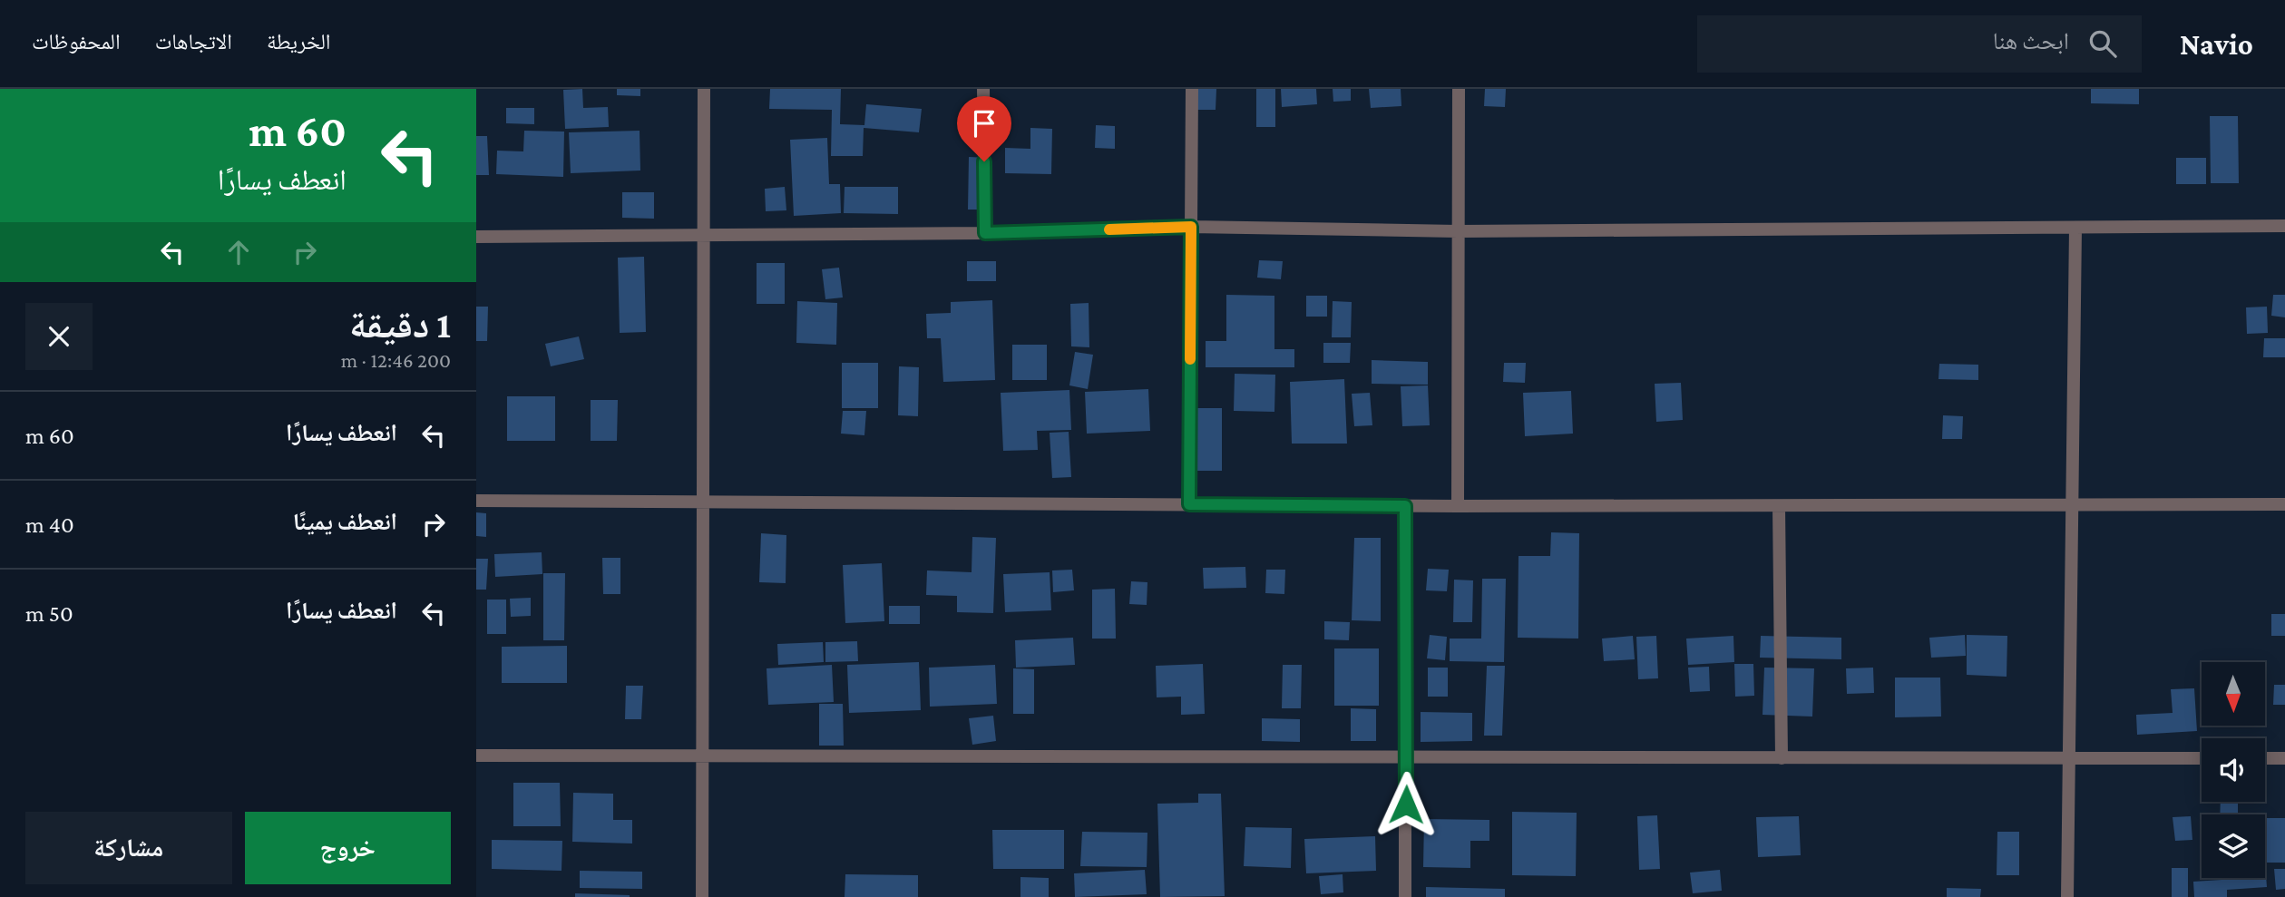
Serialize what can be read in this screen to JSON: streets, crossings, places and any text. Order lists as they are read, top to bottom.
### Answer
{
  "north": "bottom",
  "page": {
    "header": "Navio",
    "search": "ابحث هنا",
    "nav": ["الخريطة", "الاتجاهات", "المحفوظات"],
    "turn": ["60 m", "انعطف يسارًا"],
    "heading": ["1 دقيقة", "200 m · 12:46"],
    "list": [
      {
        "name": "انعطف يسارًا",
        "value": "60 m"
      },
      {
        "name": "انعطف يمينًا",
        "value": "40 m"
      },
      {
        "name": "انعطف يسارًا",
        "value": "50 m"
      }
    ],
    "buttons": ["خروج", "مشاركة"]
  }
}
